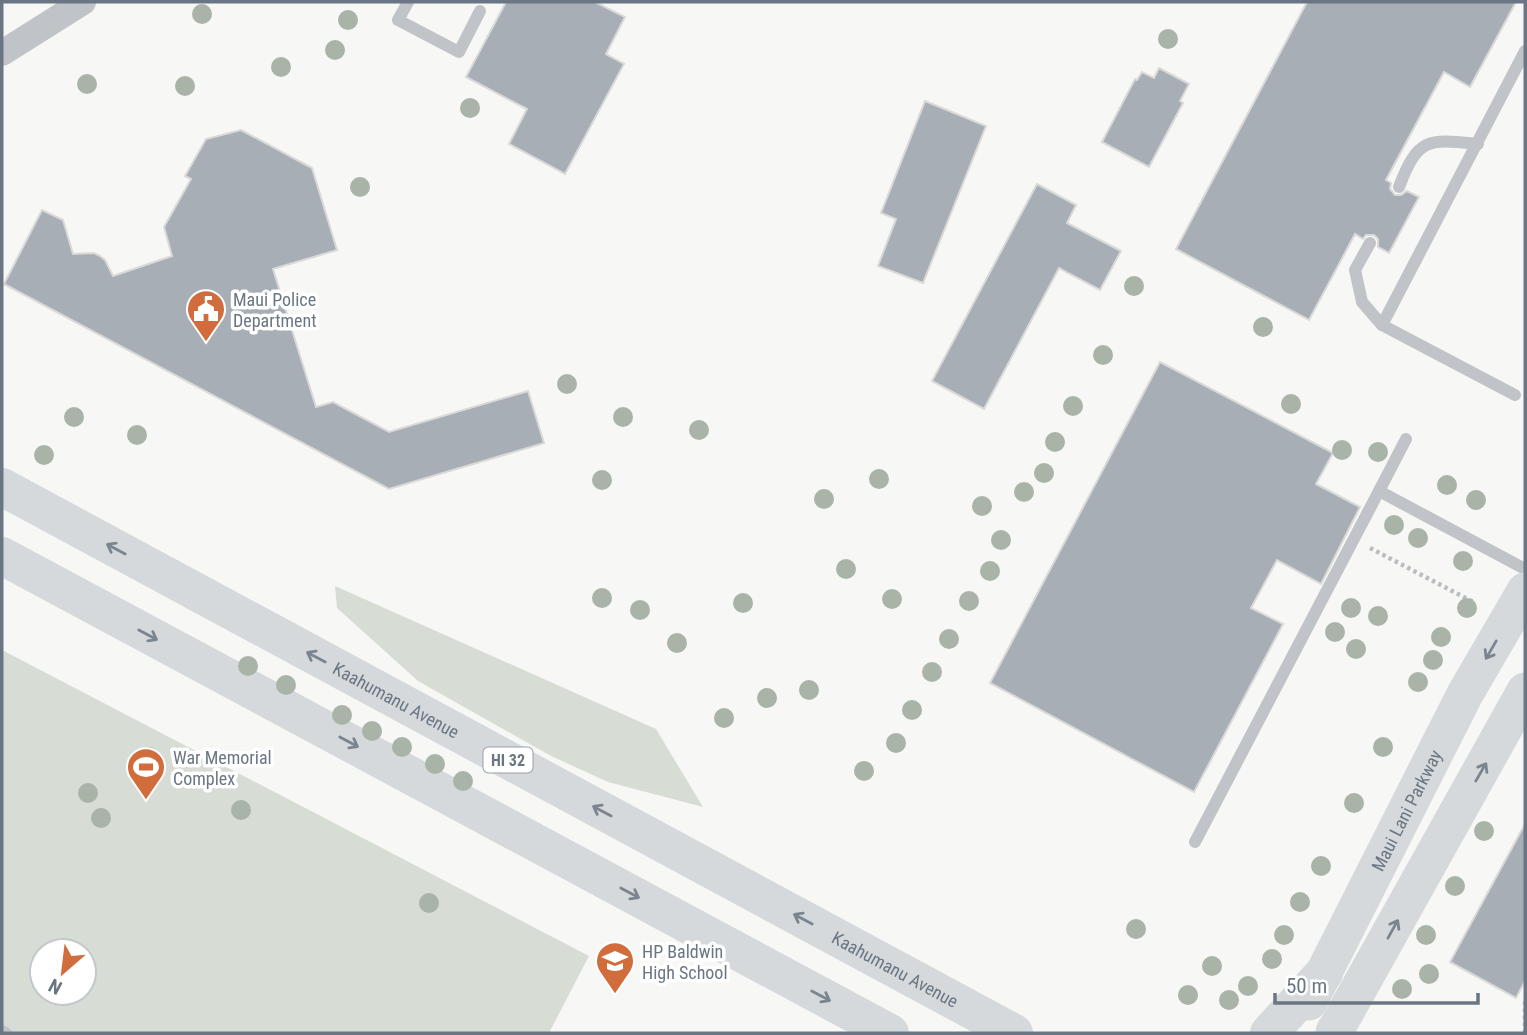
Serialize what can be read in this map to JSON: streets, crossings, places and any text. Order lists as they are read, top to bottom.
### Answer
{
  "streets": {
    "main road": ["Kaahumanu Avenue", "HI 32", "Maui Lani Parkway"]
  },
  "places": {
    "public building": ["Maui Police Department"],
    "sports": ["War Memorial Complex"],
    "school or university": ["HP Baldwin High School"]
  },
  "scale_bar": "50 m",
  "north": "bottom left"
}
